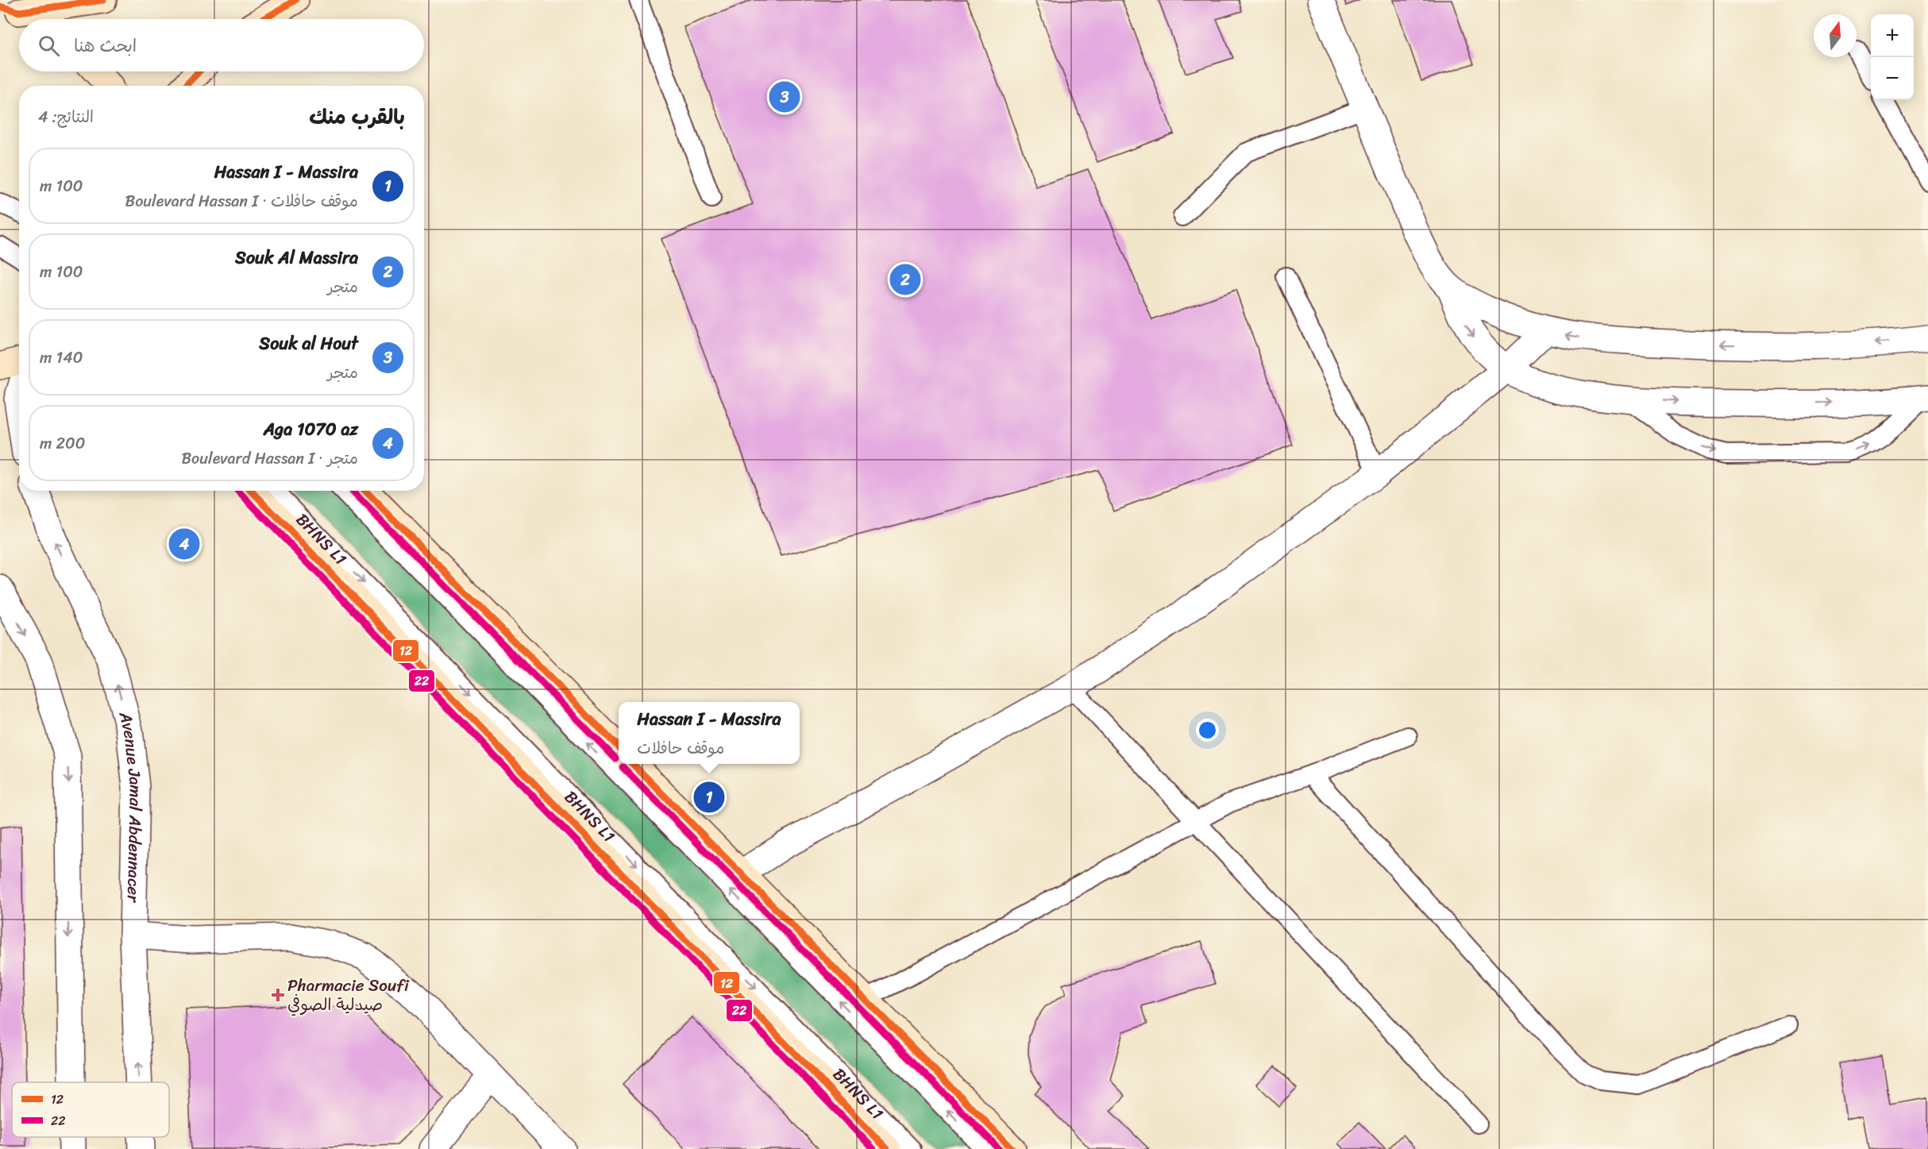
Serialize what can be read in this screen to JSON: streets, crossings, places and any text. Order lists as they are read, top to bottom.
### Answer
{
  "streets": {
    "street": ["Avenue Jamal Abdennacer"],
    "lane": ["BHNS L1"]
  },
  "places": {
    "health": ["Pharmacie Soufi صيدلية الصوفي"]
  },
  "lines": ["transit line 12", "transit line 22"],
  "legend": ["12", "22"],
  "north": "top",
  "page": {
    "map_buttons": ["+", "−"],
    "search": "ابحث هنا",
    "pins": [
      "3",
      "2",
      "4",
      "1"
    ],
    "heading": ["بالقرب منك", "النتائج: 4"],
    "list": [
      {
        "mark": "1",
        "name": "Hassan I - Massira",
        "note": "موقف حافلات · Boulevard Hassan I",
        "value": "100 m"
      },
      {
        "mark": "2",
        "name": "Souk Al Massira",
        "note": "متجر",
        "value": "100 m"
      },
      {
        "mark": "3",
        "name": "Souk al Hout",
        "note": "متجر",
        "value": "140 m"
      },
      {
        "mark": "4",
        "name": "Aga 1070 az",
        "note": "متجر · Boulevard Hassan I",
        "value": "200 m"
      }
    ],
    "popup": ["Hassan I - Massira", "موقف حافلات"]
  }
}
